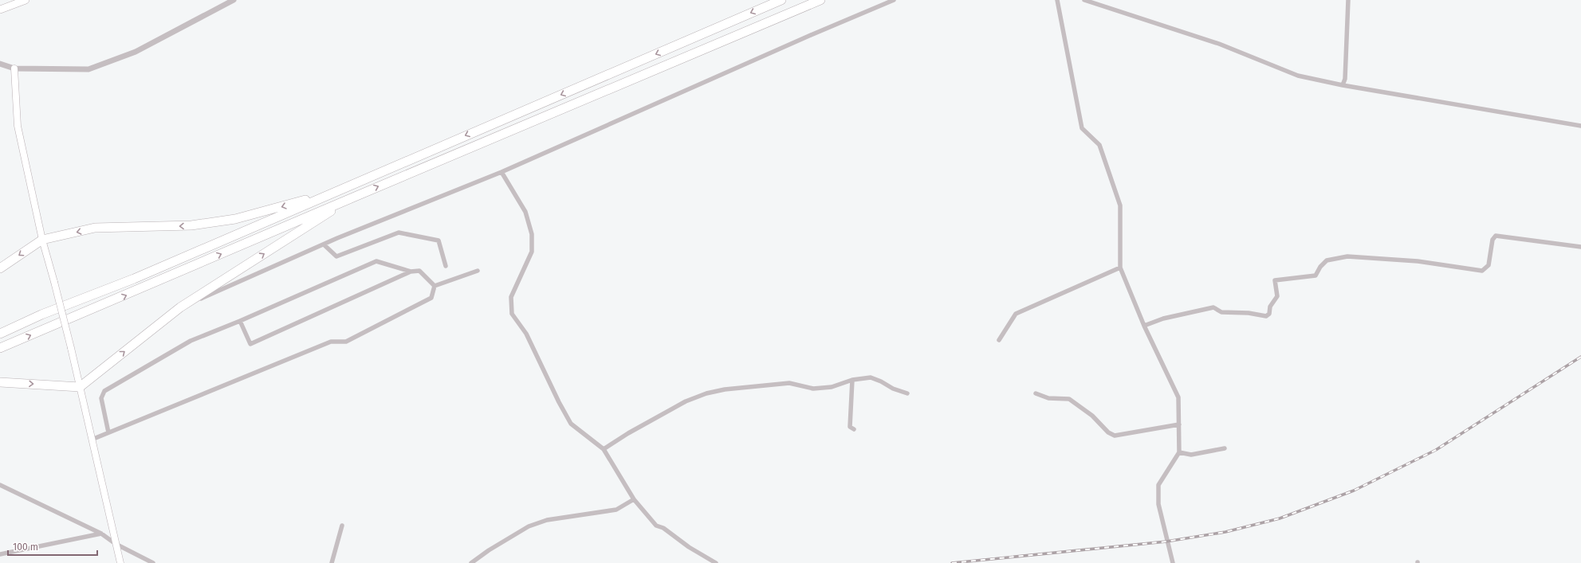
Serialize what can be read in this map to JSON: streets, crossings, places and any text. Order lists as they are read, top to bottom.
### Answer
{
  "scale_bar": "100 m"
}
